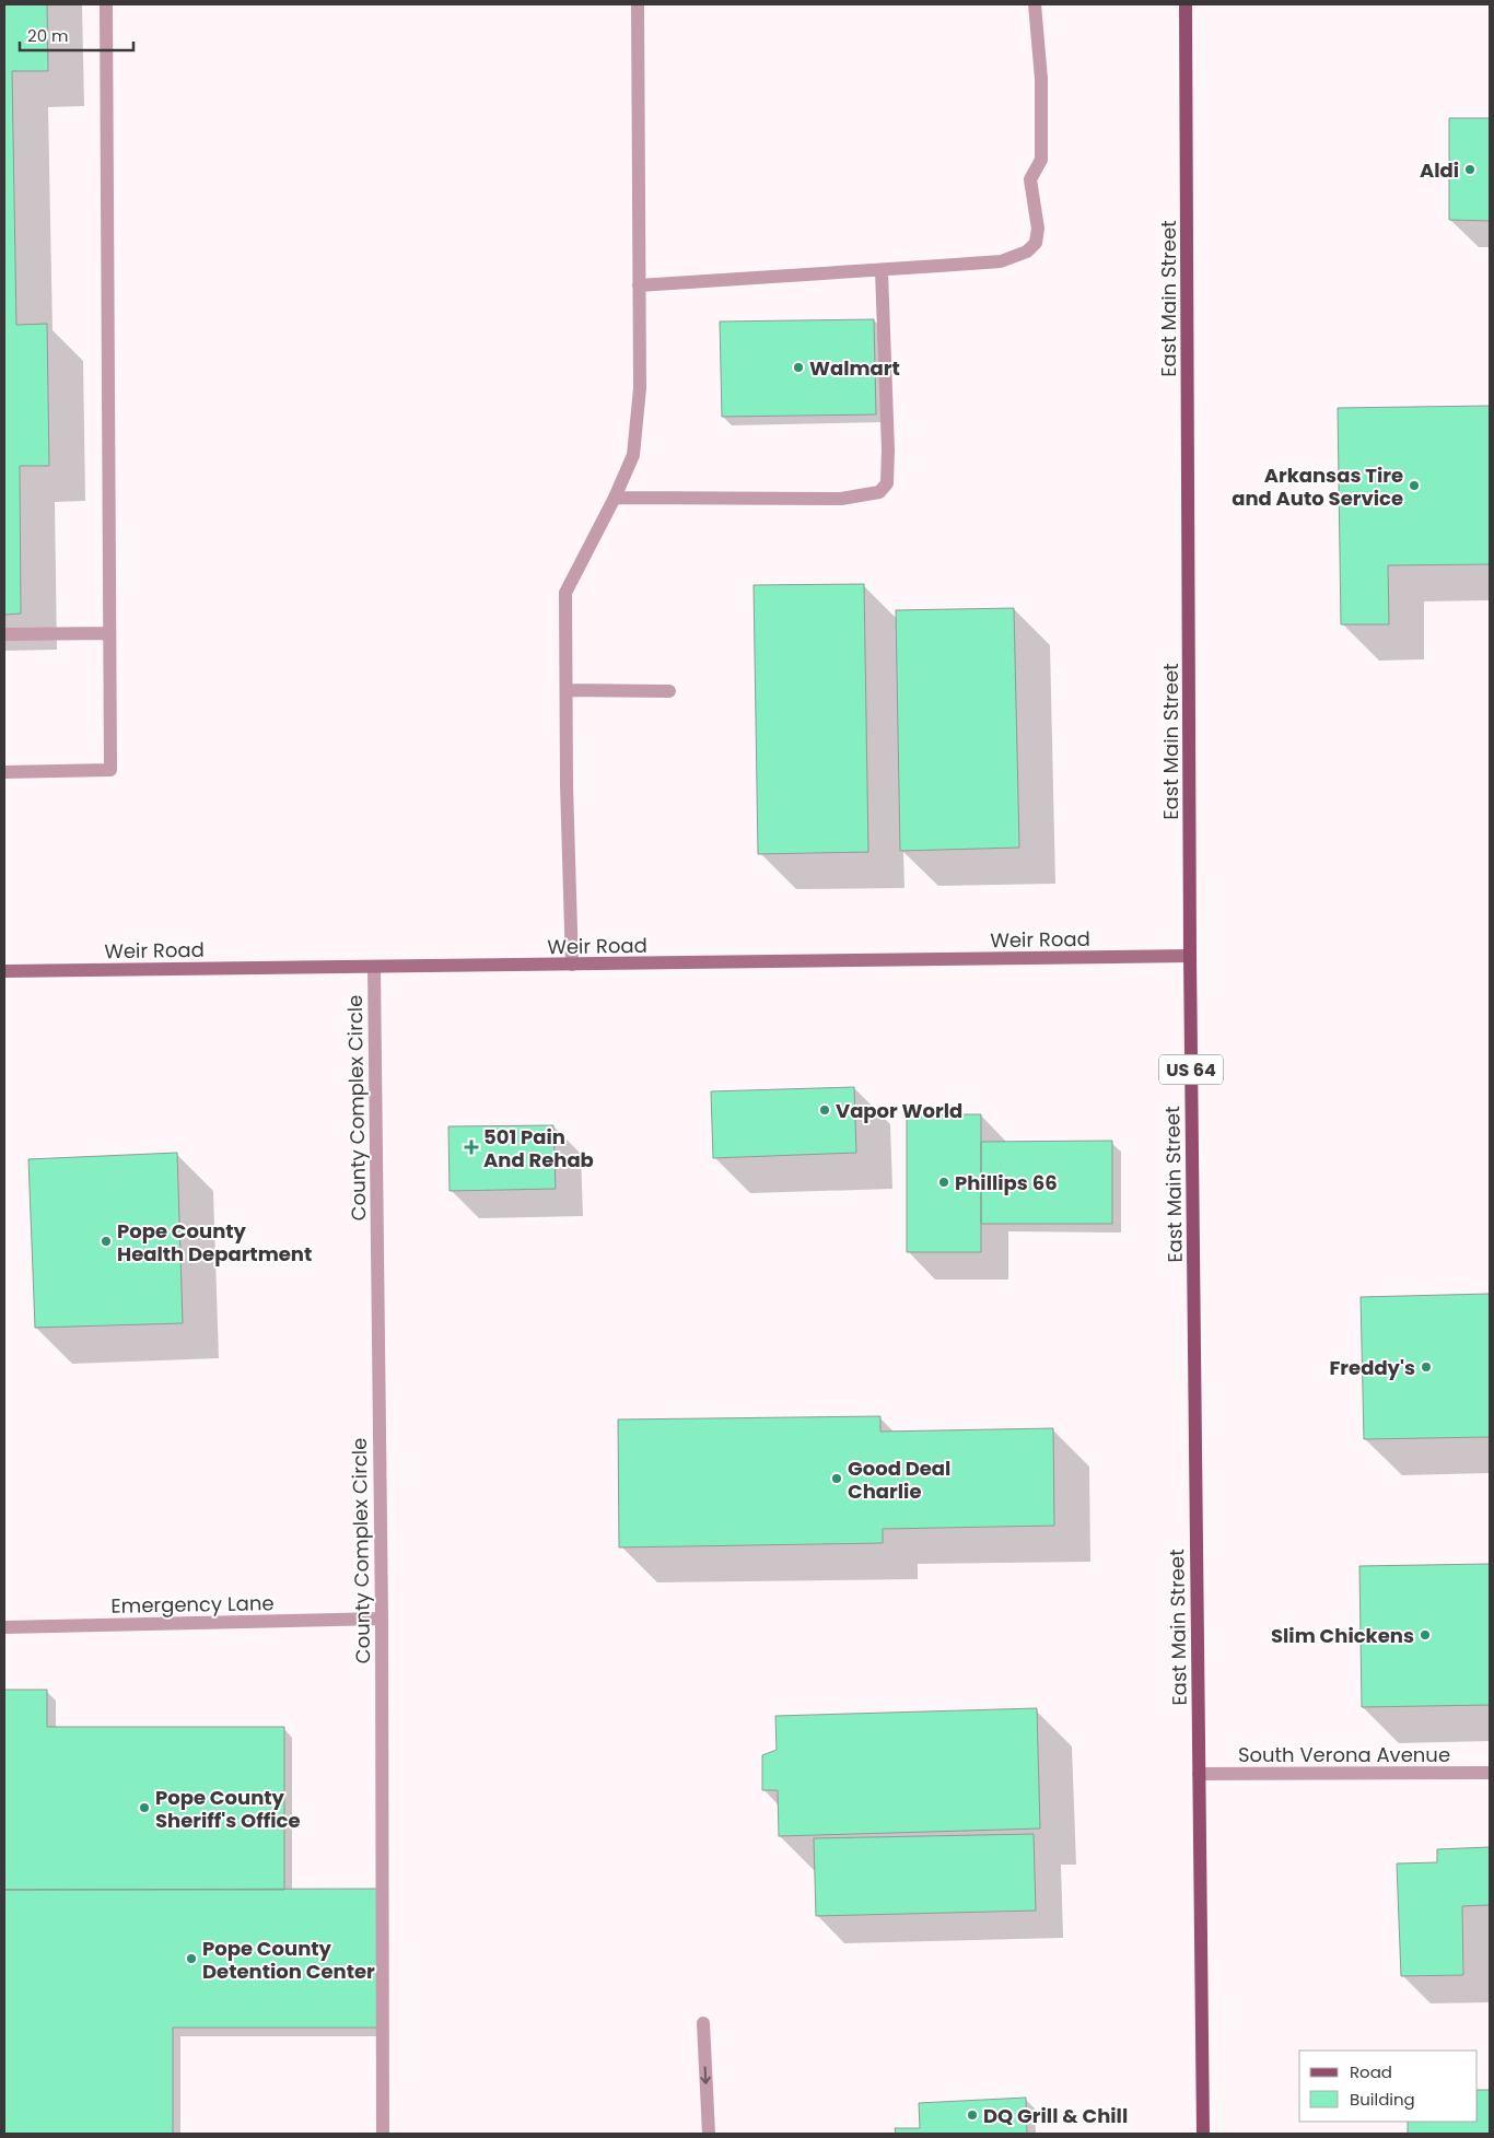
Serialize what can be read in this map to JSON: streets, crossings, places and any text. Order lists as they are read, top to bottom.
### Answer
{
  "streets": {
    "main road": ["East Main Street", "Weir Road", "US 64"],
    "street": ["County Complex Circle", "Emergency Lane", "South Verona Avenue"]
  },
  "crossings": [
    ["East Main Street", "Weir Road"],
    ["East Main Street", "South Verona Avenue"],
    ["Weir Road", "County Complex Circle"],
    ["County Complex Circle", "Emergency Lane"]
  ],
  "places": {
    "other": [
      "Aldi",
      "Walmart",
      "Arkansas Tire and Auto Service",
      "Vapor World",
      "Phillips 66",
      "Pope County Health Department",
      "Freddy's",
      "Good Deal Charlie",
      "Slim Chickens",
      "Pope County Sheriff's Office",
      "Pope County Detention Center",
      "DQ Grill & Chill"
    ],
    "health": ["501 Pain And Rehab"]
  },
  "legend": ["Road", "Building"],
  "scale_bar": "20 m"
}
